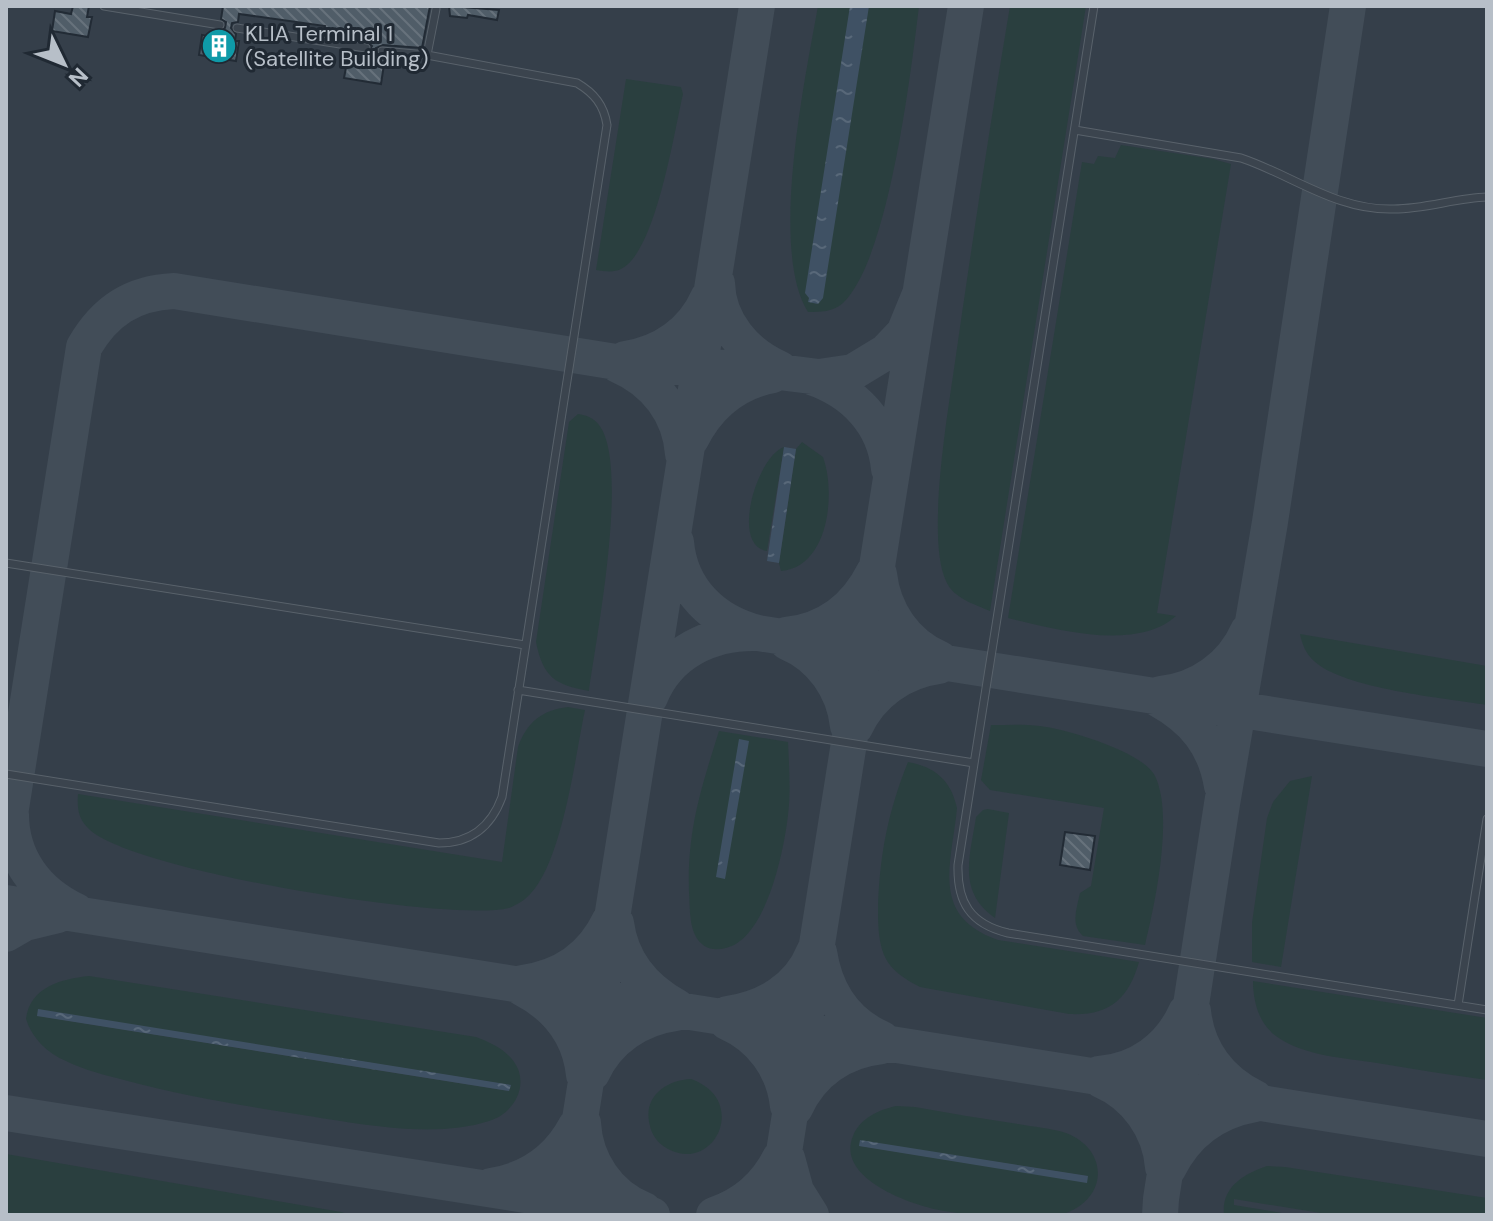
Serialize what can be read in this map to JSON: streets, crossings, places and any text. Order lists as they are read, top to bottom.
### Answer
{
  "places": {
    "building": ["KLIA Terminal 1 (Satellite Building)"]
  },
  "north": "bottom right"
}
